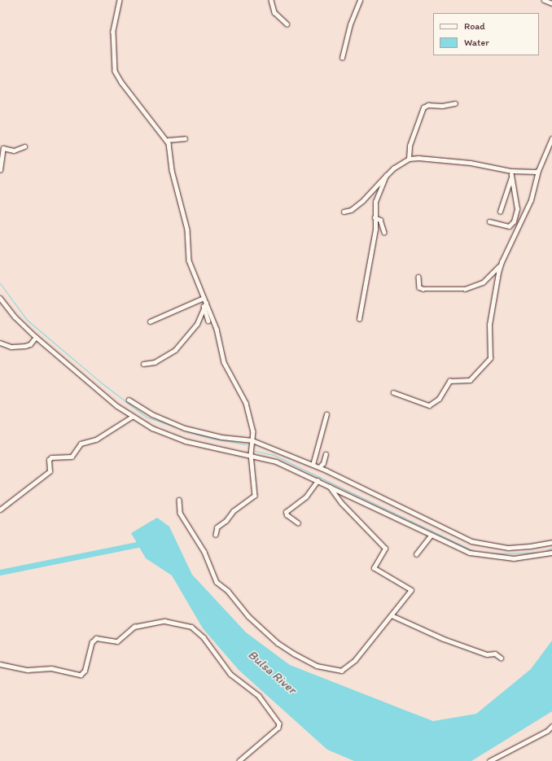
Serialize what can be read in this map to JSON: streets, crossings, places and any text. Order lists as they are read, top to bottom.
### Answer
{
  "water": ["Bulsa River"],
  "legend": ["Road", "Water"]
}
